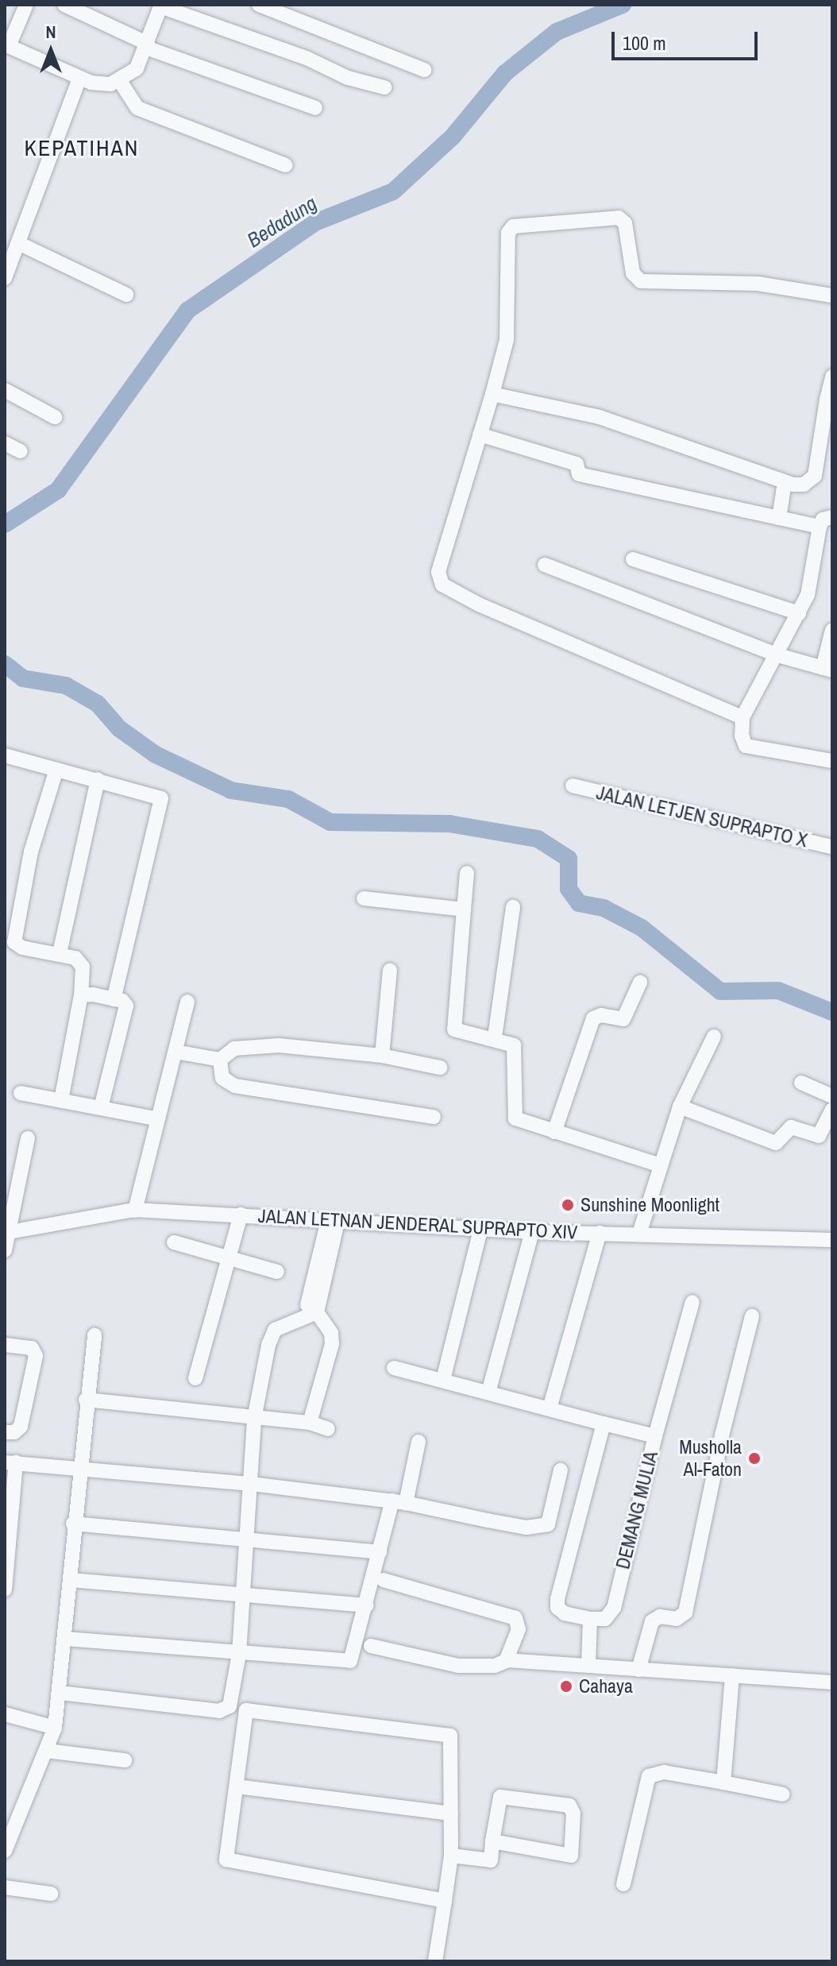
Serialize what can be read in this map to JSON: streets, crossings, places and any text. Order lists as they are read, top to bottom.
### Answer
{
  "streets": {
    "street": ["JALAN LETJEN SUPRAPTO X", "JALAN LETNAN JENDERAL SUPRAPTO XIV", "DEMANG MULIA"]
  },
  "districts": ["KEPATIHAN"],
  "water": ["Bedadung"],
  "places": ["Sunshine Moonlight", "Musholla Al-Faton", "Cahaya"],
  "scale_bar": "100 m",
  "north": "top"
}
